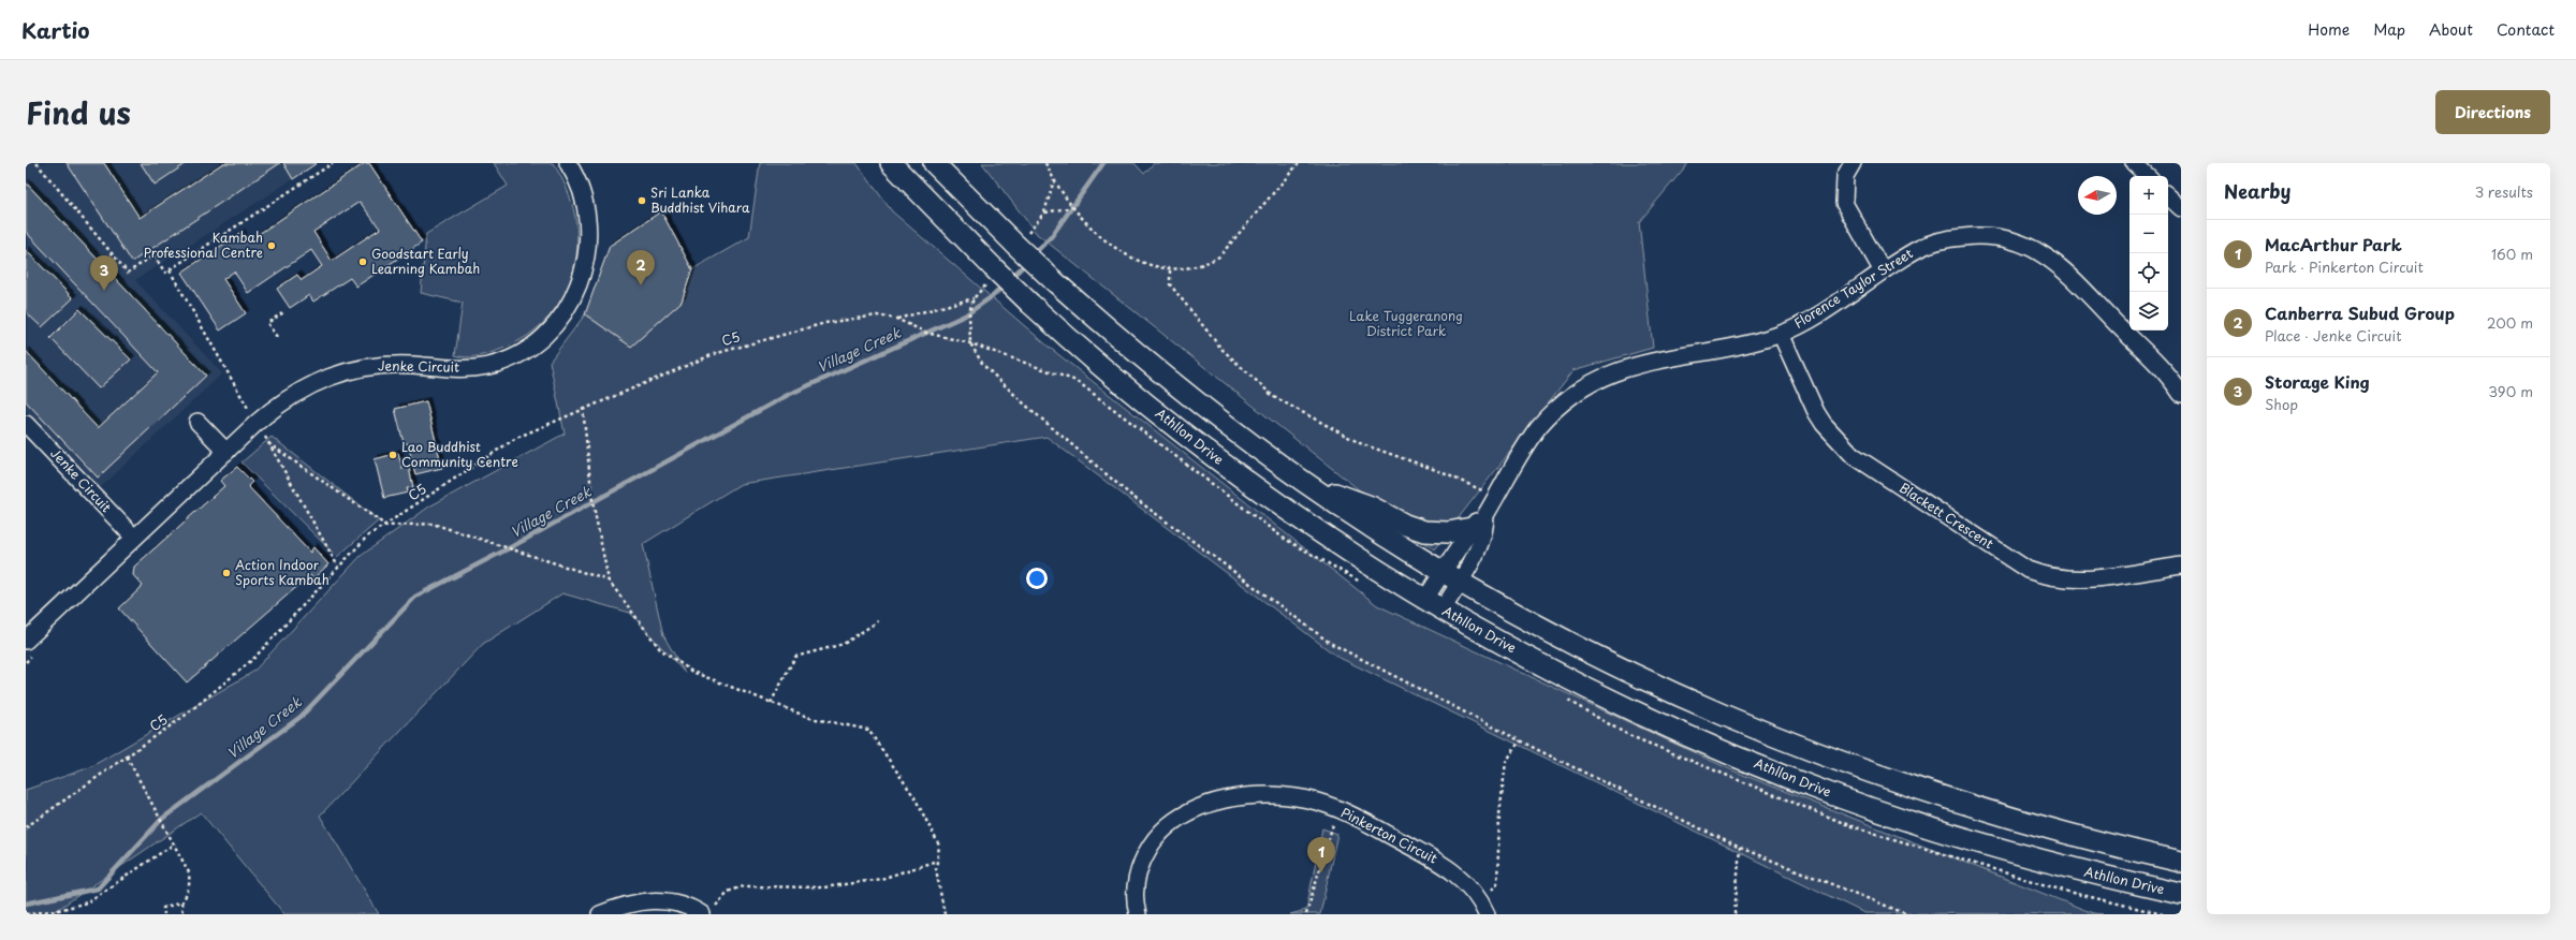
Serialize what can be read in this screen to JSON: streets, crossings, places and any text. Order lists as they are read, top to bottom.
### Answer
{
  "streets": {
    "main road": ["Athllon Drive"],
    "street": [
      "Florence Taylor Street",
      "Jenke Circuit",
      "Blackett Crescent",
      "Pinkerton Circuit"
    ],
    "path": ["C5"]
  },
  "crossings": [
    ["Florence Taylor Street", "Athllon Drive"],
    ["Florence Taylor Street", "Blackett Crescent"]
  ],
  "water": ["Village Creek"],
  "parks": ["Lake Tuggeranong District Park"],
  "places": [
    "Sri Lanka Buddhist Vihara",
    "Kambah Professional Centre",
    "Goodstart Early Learning Kambah",
    "Lao Buddhist Community Centre",
    "Action Indoor Sports Kambah"
  ],
  "north": "left",
  "page": {
    "header": "Kartio",
    "nav": [
      "Home",
      "Map",
      "About",
      "Contact"
    ],
    "title": "Find us",
    "buttons": "Directions",
    "heading": ["Nearby", "3 results"],
    "map_buttons": ["+", "−"],
    "list": [
      {
        "mark": "1",
        "name": "MacArthur Park",
        "note": "Park · Pinkerton Circuit",
        "value": "160 m"
      },
      {
        "mark": "2",
        "name": "Canberra Subud Group",
        "note": "Place · Jenke Circuit",
        "value": "200 m"
      },
      {
        "mark": "3",
        "name": "Storage King",
        "note": "Shop",
        "value": "390 m"
      }
    ],
    "pins": ["2", "3", "1"]
  }
}
